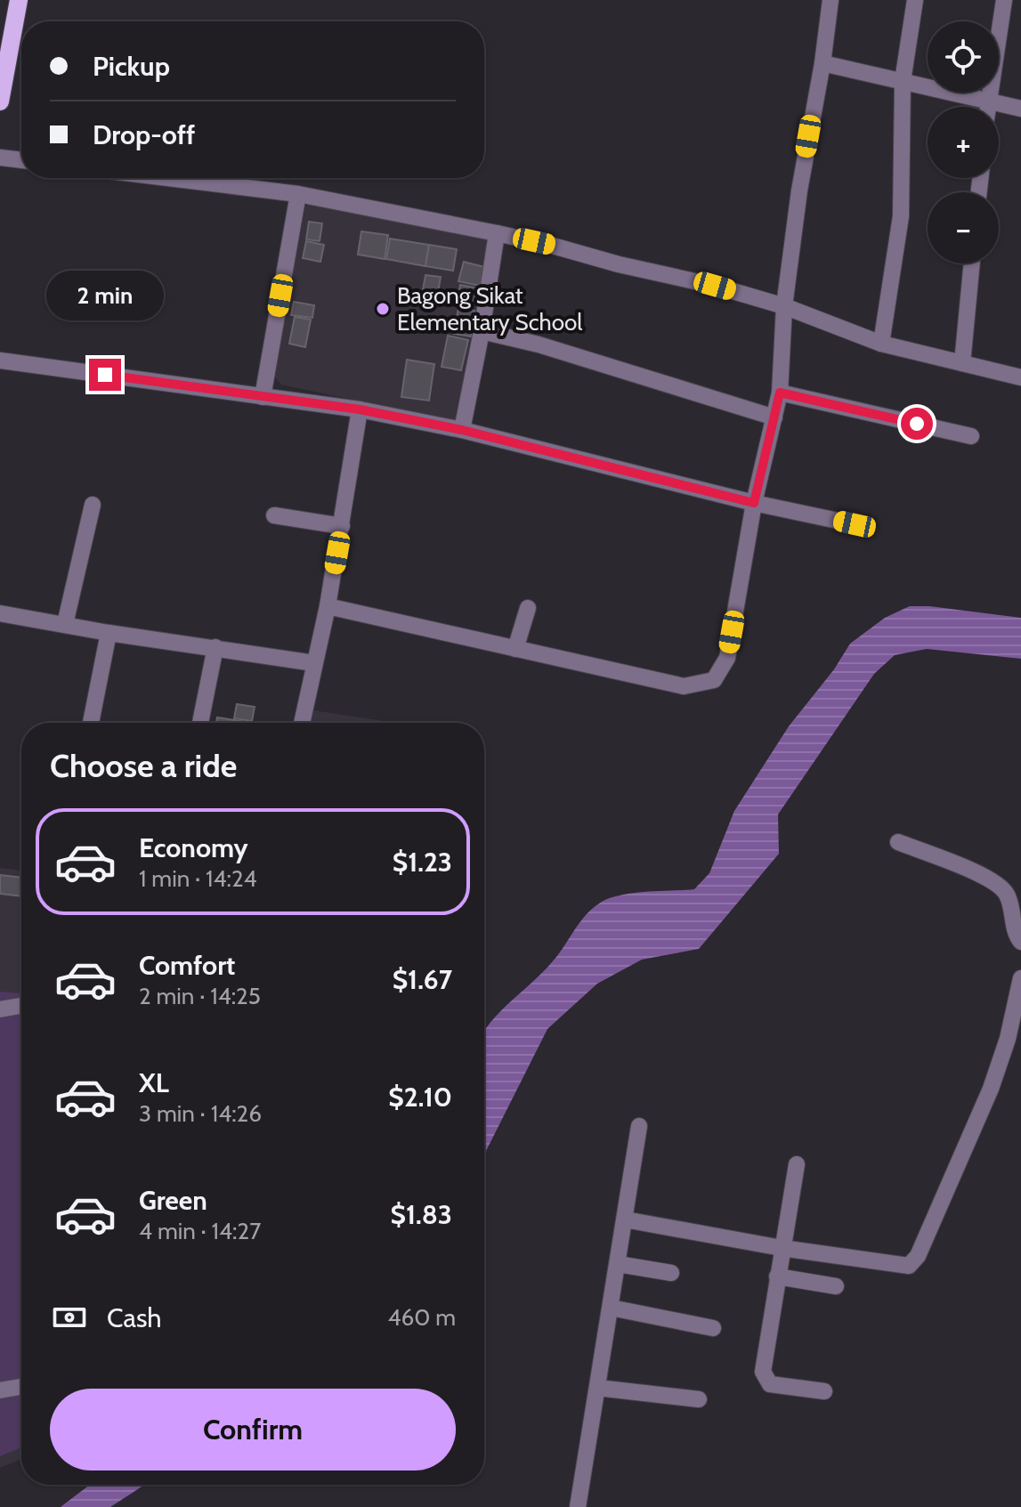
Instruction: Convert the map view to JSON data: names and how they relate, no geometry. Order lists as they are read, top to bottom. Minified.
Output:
{"places":["Bagong Sikat Elementary School"],"page":{"map_buttons":["+","−"],"banner":["Pickup","Drop-off"],"bubble":"2 min","heading":"Choose a ride","list":[{"name":"Economy","note":"1 min · 14:24","value":"$1.23"},{"name":"Comfort","note":"2 min · 14:25","value":"$1.67"},{"name":"XL","note":"3 min · 14:26","value":"$2.10"},{"name":"Green","note":"4 min · 14:27","value":"$1.83"}],"pay":["Cash","460 m"],"buttons":"Confirm"}}
